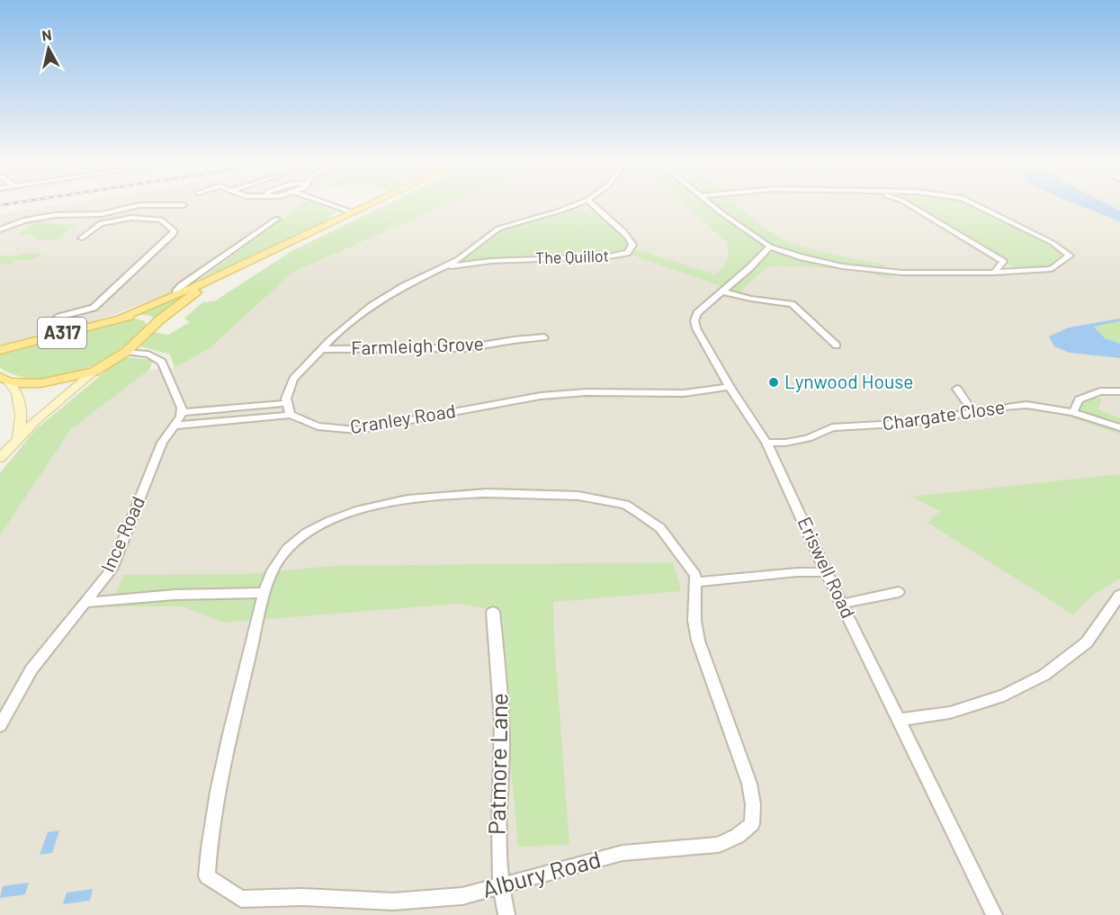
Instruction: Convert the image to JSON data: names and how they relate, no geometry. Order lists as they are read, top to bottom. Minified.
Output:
{"streets":{"main road":["A317"],"street":["The Quillot","Farmleigh Grove","Chargate Close","Cranley Road","Ince Road","Eriswell Road","Patmore Lane","Albury Road"]},"crossings":[["Chargate Close","Eriswell Road"],["Cranley Road","Eriswell Road"],["Patmore Lane","Albury Road"]],"places":["Lynwood House"],"north":"top"}
